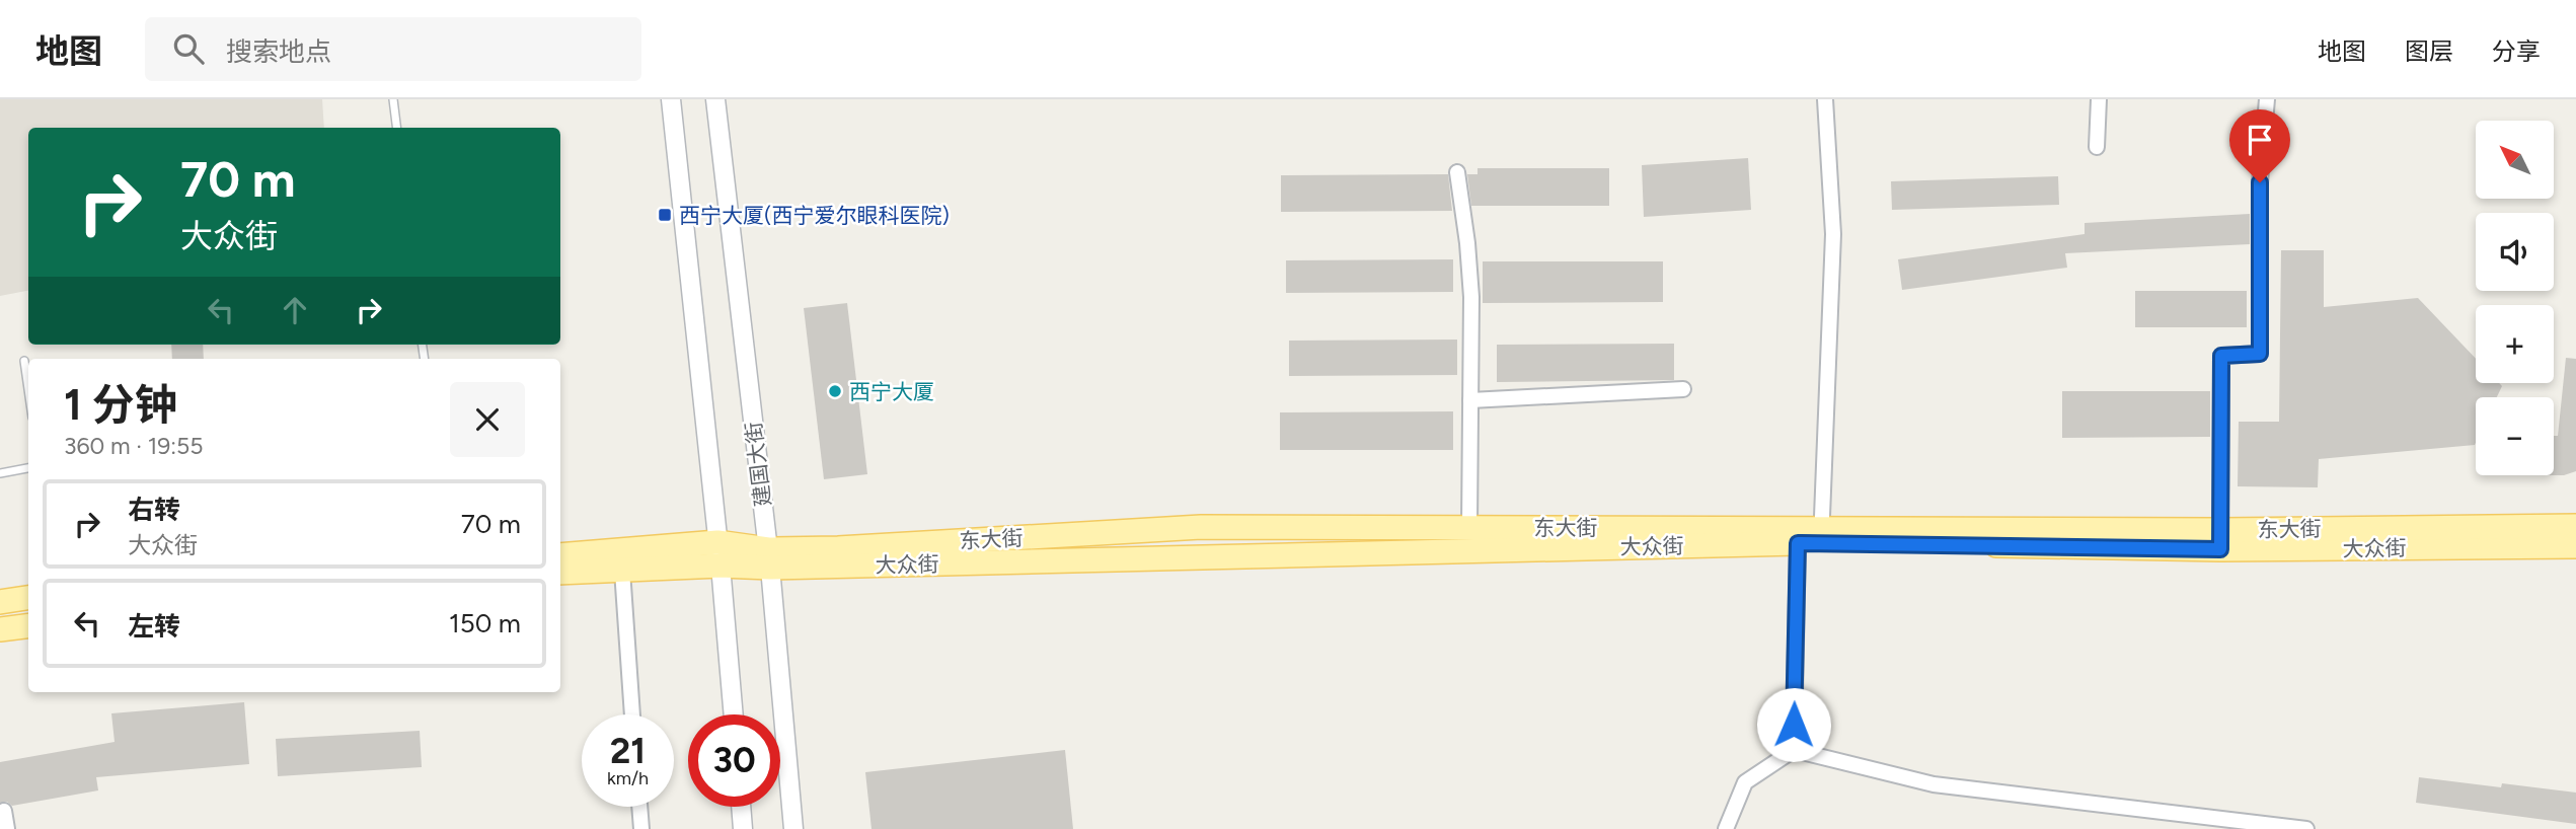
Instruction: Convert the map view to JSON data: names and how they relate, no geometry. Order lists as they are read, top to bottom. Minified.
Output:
{"streets":{"main road":["东大街","大众街"],"street":["建国大街"]},"crossings":[["建国大街","东大街"],["建国大街","大众街"],["东大街","大众街"]],"places":{"transit":["西宁大厦(西宁爱尔眼科医院)"],"other":["西宁大厦"]},"north":"top left","page":{"header":"地图","search":"搜索地点","nav":["地图","图层","分享"],"map_buttons":["+","−"],"turn":["70 m","大众街"],"heading":["1 分钟","360 m · 19:55"],"list":[{"name":"右转","note":"大众街","value":"70 m"},{"name":"左转","value":"150 m"}],"speed":"21 km/h","limit":"30"}}
